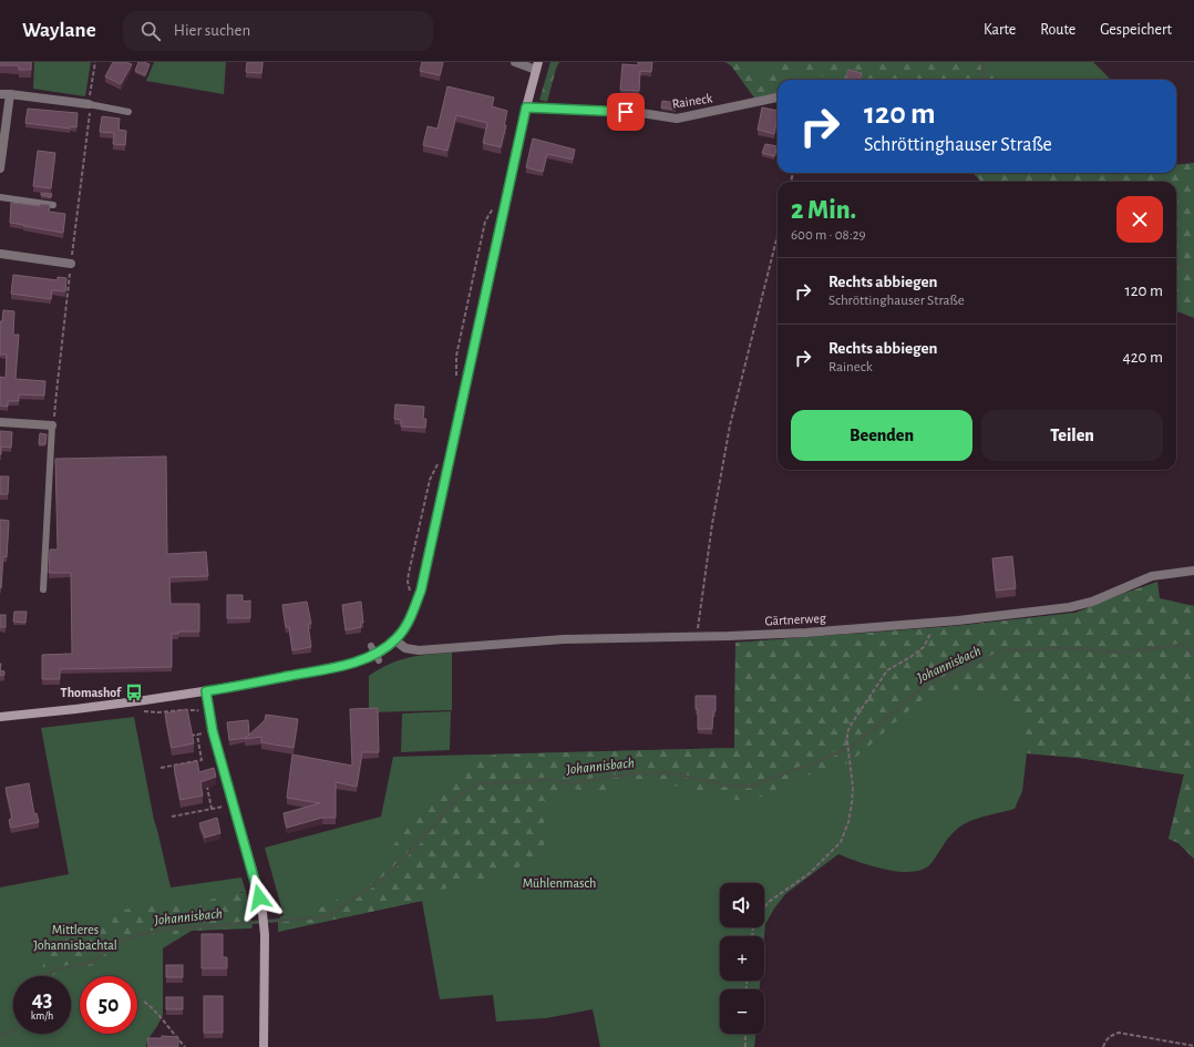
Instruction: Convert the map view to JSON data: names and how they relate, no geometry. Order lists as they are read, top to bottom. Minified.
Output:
{"streets":{"street":["Raineck","Gärtnerweg"]},"water":["Johannisbach"],"parks":["Mühlenmasch","Mittleres Johannisbachtal"],"places":{"bus stop":["Thomashof"]},"page":{"header":"Waylane","search":"Hier suchen","nav":["Karte","Route","Gespeichert"],"turn":["120 m","Schröttinghauser Straße"],"heading":["2 Min.","600 m · 08:29"],"list":[{"name":"Rechts abbiegen","note":"Schröttinghauser Straße","value":"120 m"},{"name":"Rechts abbiegen","note":"Raineck","value":"420 m"}],"buttons":["Beenden","Teilen"],"map_buttons":["+","−"],"speed":"43 km/h","limit":"50"}}
